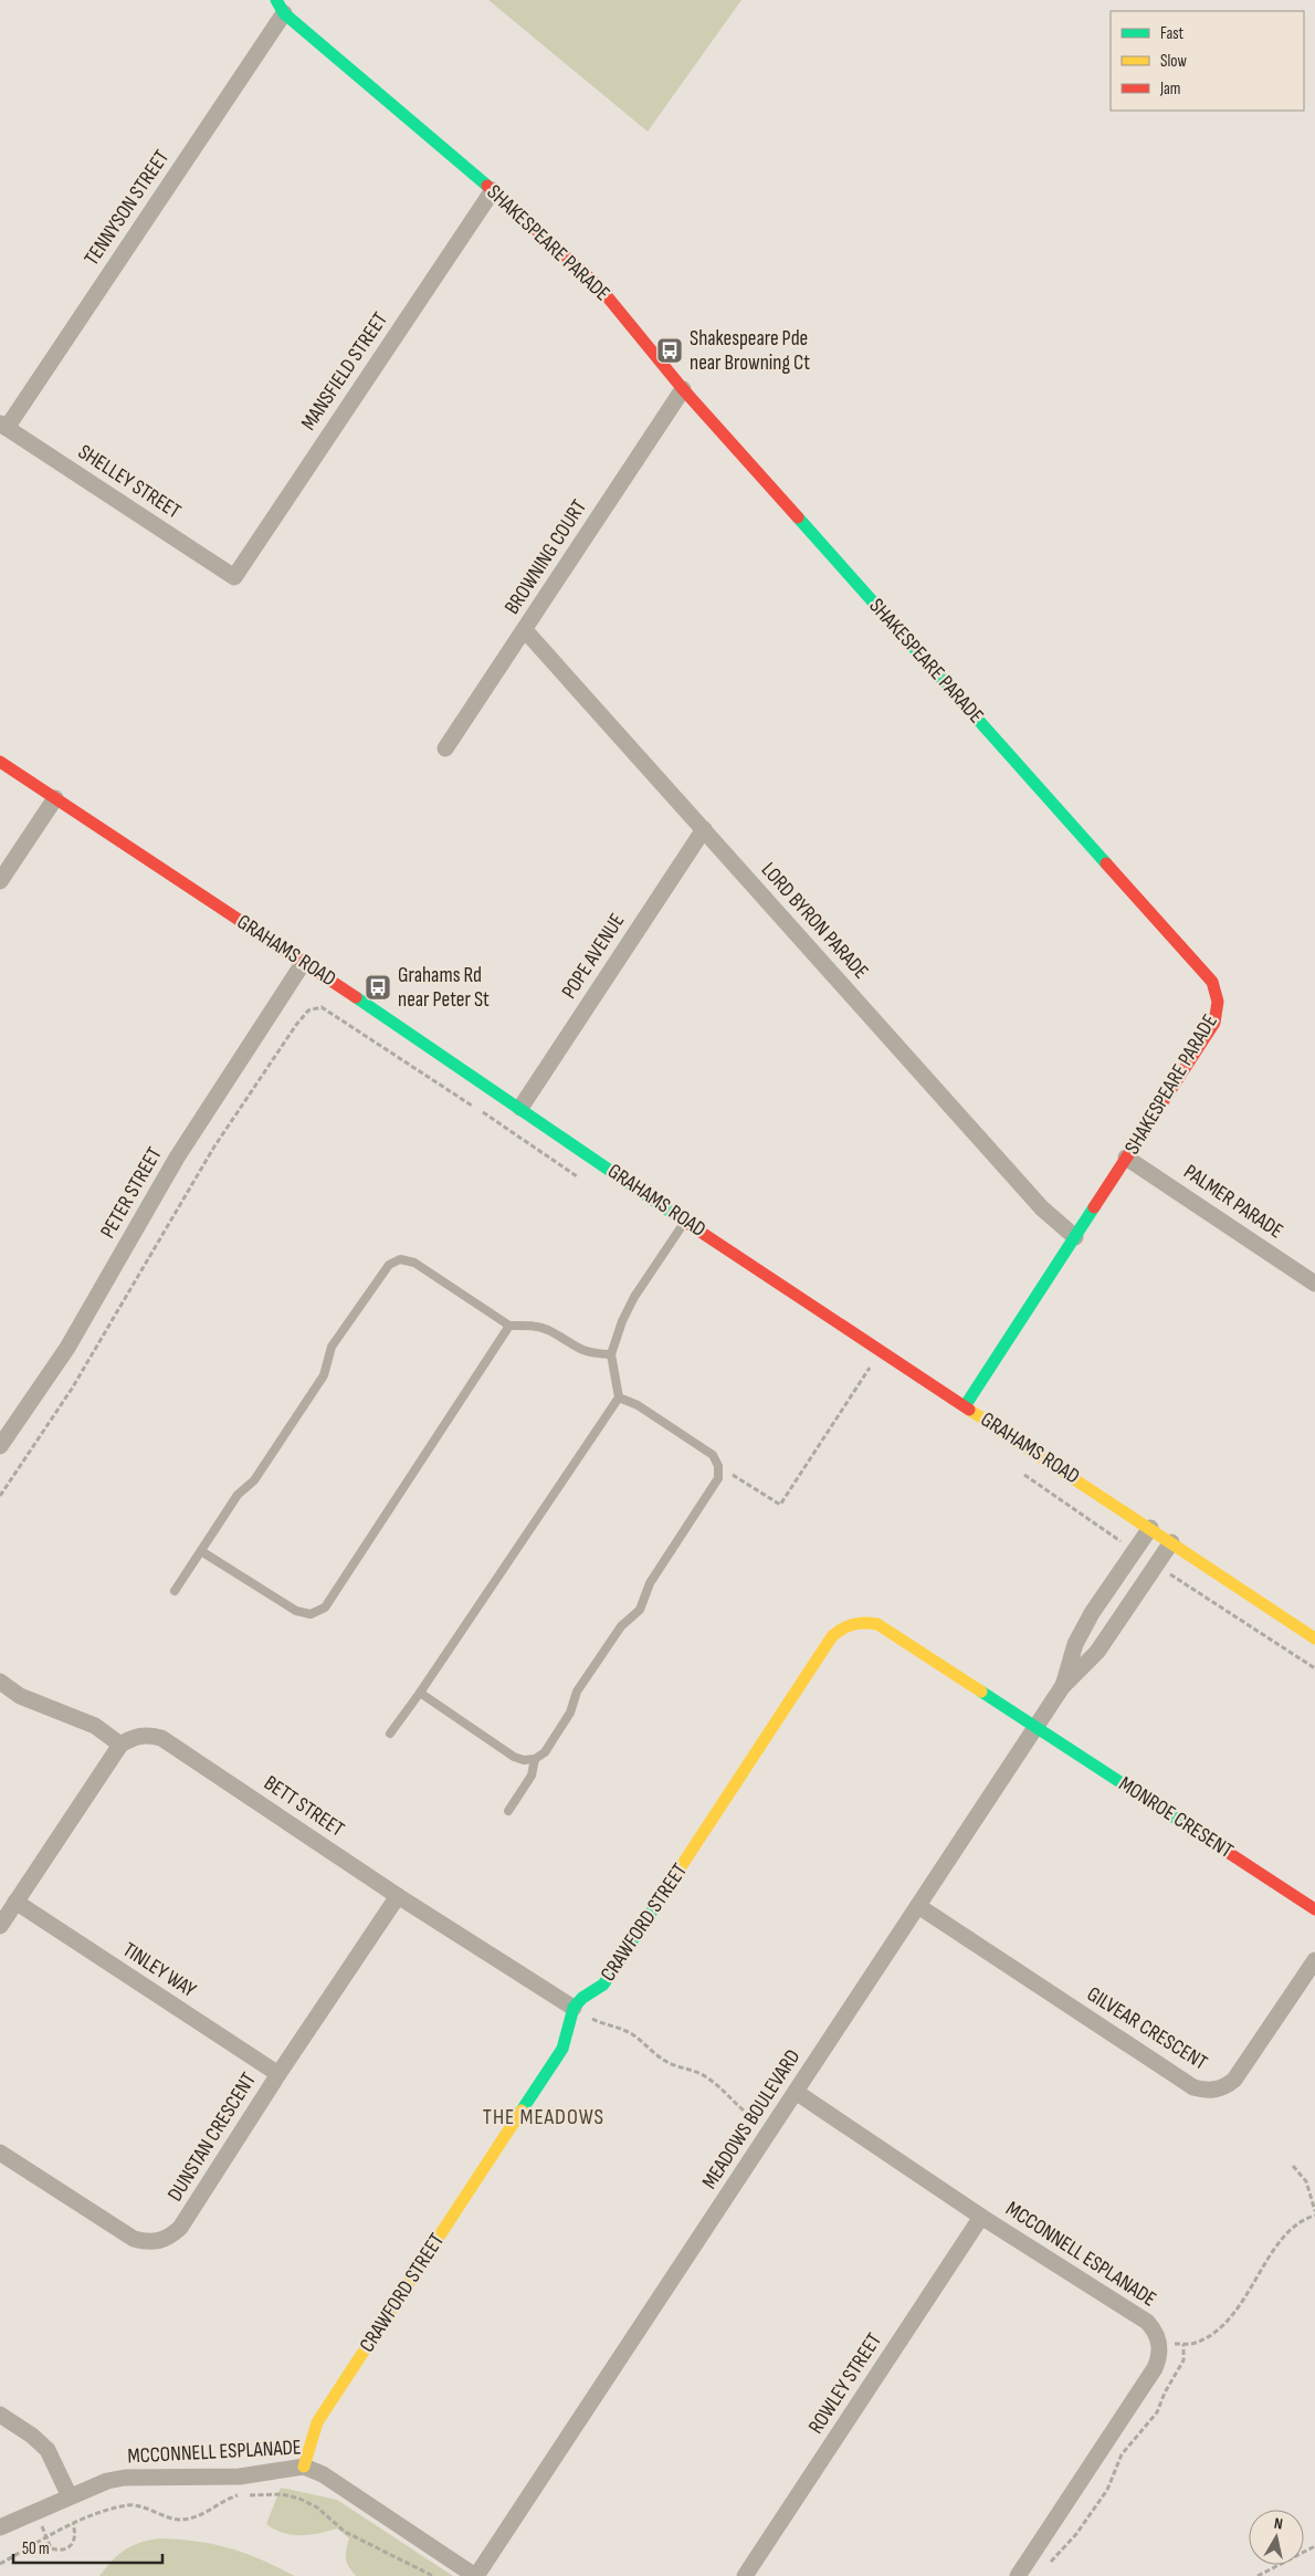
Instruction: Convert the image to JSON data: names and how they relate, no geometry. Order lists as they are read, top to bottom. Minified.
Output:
{"streets":{"street":["TENNYSON STREET","SHAKESPEARE PARADE","MANSFIELD STREET","SHELLEY STREET","BROWNING COURT","LORD BYRON PARADE","GRAHAMS ROAD","POPE AVENUE","PETER STREET","PALMER PARADE","BETT STREET","MONROE CRESENT","CRAWFORD STREET","TINLEY WAY","GILVEAR CRESCENT","MEADOWS BOULEVARD","DUNSTAN CRESCENT","MCCONNELL ESPLANADE","ROWLEY STREET"]},"crossings":[["TENNYSON STREET","SHAKESPEARE PARADE"],["TENNYSON STREET","SHELLEY STREET"],["SHAKESPEARE PARADE","MANSFIELD STREET"],["SHAKESPEARE PARADE","BROWNING COURT"],["SHAKESPEARE PARADE","LORD BYRON PARADE"],["SHAKESPEARE PARADE","GRAHAMS ROAD"],["SHAKESPEARE PARADE","PALMER PARADE"],["MANSFIELD STREET","SHELLEY STREET"],["BROWNING COURT","LORD BYRON PARADE"],["LORD BYRON PARADE","POPE AVENUE"],["GRAHAMS ROAD","POPE AVENUE"],["GRAHAMS ROAD","PETER STREET"],["GRAHAMS ROAD","MEADOWS BOULEVARD"],["BETT STREET","CRAWFORD STREET"],["BETT STREET","DUNSTAN CRESCENT"],["MONROE CRESENT","CRAWFORD STREET"],["MONROE CRESENT","MEADOWS BOULEVARD"],["CRAWFORD STREET","MEADOWS BOULEVARD"],["CRAWFORD STREET","MCCONNELL ESPLANADE"],["TINLEY WAY","DUNSTAN CRESCENT"],["GILVEAR CRESCENT","MEADOWS BOULEVARD"],["MEADOWS BOULEVARD","MCCONNELL ESPLANADE"],["MCCONNELL ESPLANADE","ROWLEY STREET"]],"districts":["THE MEADOWS"],"places":{"bus stop":["Shakespeare Pde near Browning Ct","Grahams Rd near Peter St"]},"legend":["Fast","Slow","Jam"],"scale_bar":"50 m","north":"top"}
